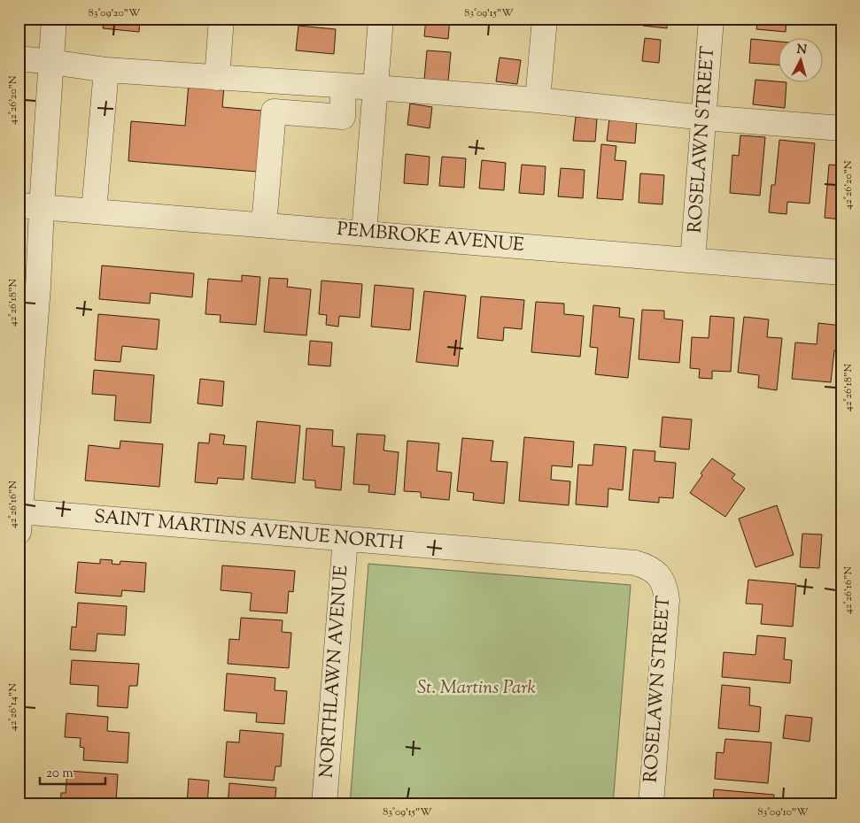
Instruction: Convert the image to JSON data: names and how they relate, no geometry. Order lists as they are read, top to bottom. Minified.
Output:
{"streets":{"street":["ROSELAWN STREET","PEMBROKE AVENUE","SAINT MARTINS AVENUE NORTH","NORTHLAWN AVENUE"]},"crossings":[["ROSELAWN STREET","PEMBROKE AVENUE"],["ROSELAWN STREET","SAINT MARTINS AVENUE NORTH"],["SAINT MARTINS AVENUE NORTH","NORTHLAWN AVENUE"]],"parks":["St. Martins Park"],"scale_bar":"20 m","north":"top","coordinates":["83°09'20\"W","83°09'15\"W","42°26'20\"N","42°26'18\"N","42°26'16\"N","42°26'14\"N","83°09'10\"W"]}
